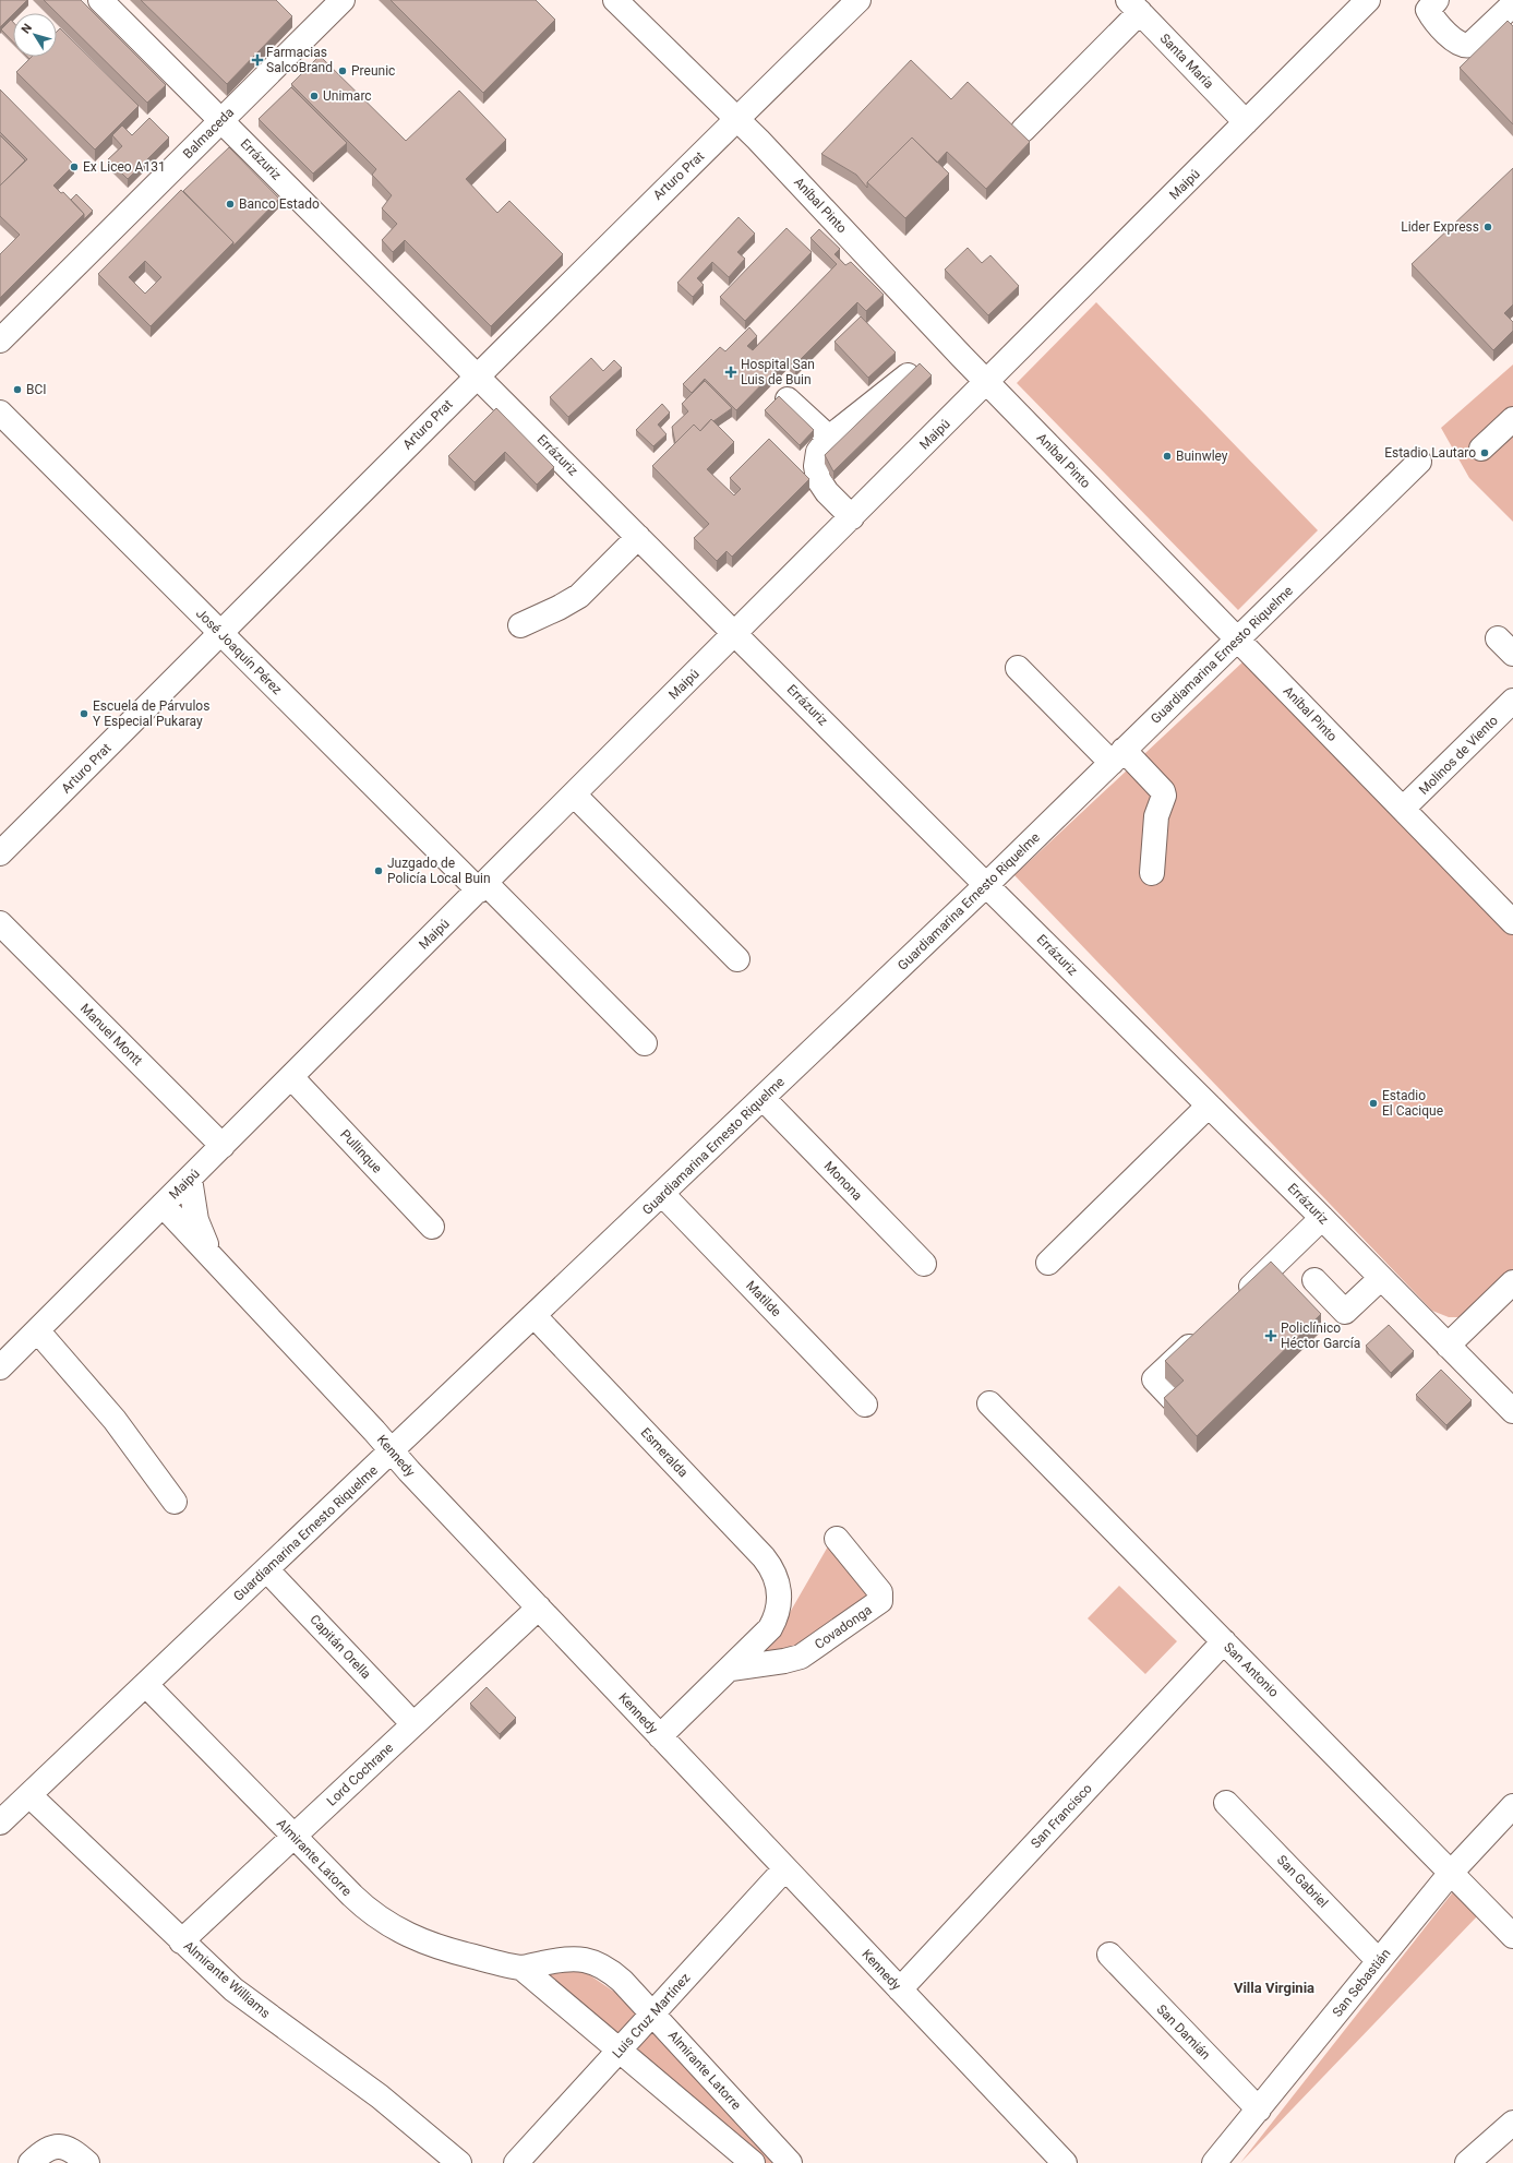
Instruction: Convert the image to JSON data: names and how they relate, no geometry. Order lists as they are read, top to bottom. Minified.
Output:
{"streets":{"street":["Santa María","Balmaceda","Errázuriz","Arturo Prat","Maipú","Aníbal Pinto","José Joaquín Pérez","Guardiamarina Ernesto Riquelme","Molinos de Viento","Manuel Montt","Pullinque","Monona","Matilde","Esmeralda","Kennedy","Covadonga","Capitán Orella","San Antonio","Lord Cochrane","San Francisco","Almirante Latorre","San Gabriel","Almirante Williams","San Sebastián","Luis Cruz Martínez","San Damián"]},"crossings":[["Santa María","Maipú"],["Balmaceda","Errázuriz"],["Errázuriz","Arturo Prat"],["Errázuriz","Maipú"],["Errázuriz","Guardiamarina Ernesto Riquelme"],["Arturo Prat","Aníbal Pinto"],["Arturo Prat","José Joaquín Pérez"],["Maipú","Aníbal Pinto"],["Maipú","José Joaquín Pérez"],["Maipú","Manuel Montt"],["Maipú","Pullinque"],["Maipú","Kennedy"],["Aníbal Pinto","Guardiamarina Ernesto Riquelme"],["Aníbal Pinto","Molinos de Viento"],["Guardiamarina Ernesto Riquelme","Monona"],["Guardiamarina Ernesto Riquelme","Matilde"],["Guardiamarina Ernesto Riquelme","Esmeralda"],["Guardiamarina Ernesto Riquelme","Kennedy"],["Guardiamarina Ernesto Riquelme","Capitán Orella"],["Guardiamarina Ernesto Riquelme","Almirante Latorre"],["Guardiamarina Ernesto Riquelme","Almirante Williams"],["Esmeralda","Covadonga"],["Kennedy","Lord Cochrane"],["Kennedy","San Francisco"],["Kennedy","Luis Cruz Martínez"],["Capitán Orella","Lord Cochrane"],["San Antonio","San Francisco"],["San Antonio","San Sebastián"],["Lord Cochrane","Almirante Latorre"],["Lord Cochrane","Almirante Williams"],["Almirante Latorre","Luis Cruz Martínez"],["San Gabriel","San Sebastián"],["San Sebastián","San Damián"]],"districts":["Villa Virginia"],"places":{"health":["Farmacias SalcoBrand","Hospital San Luis de Buin","Policlínico Héctor García"],"other":["Preunic","Unimarc","Ex Liceo A131","Banco Estado","Lider Express","BCI","Estadio Lautaro","Buinwley","Escuela de Párvulos Y Especial Pukaray","Juzgado de Policía Local Buin","Estadio El Cacique"]},"north":"top left"}
